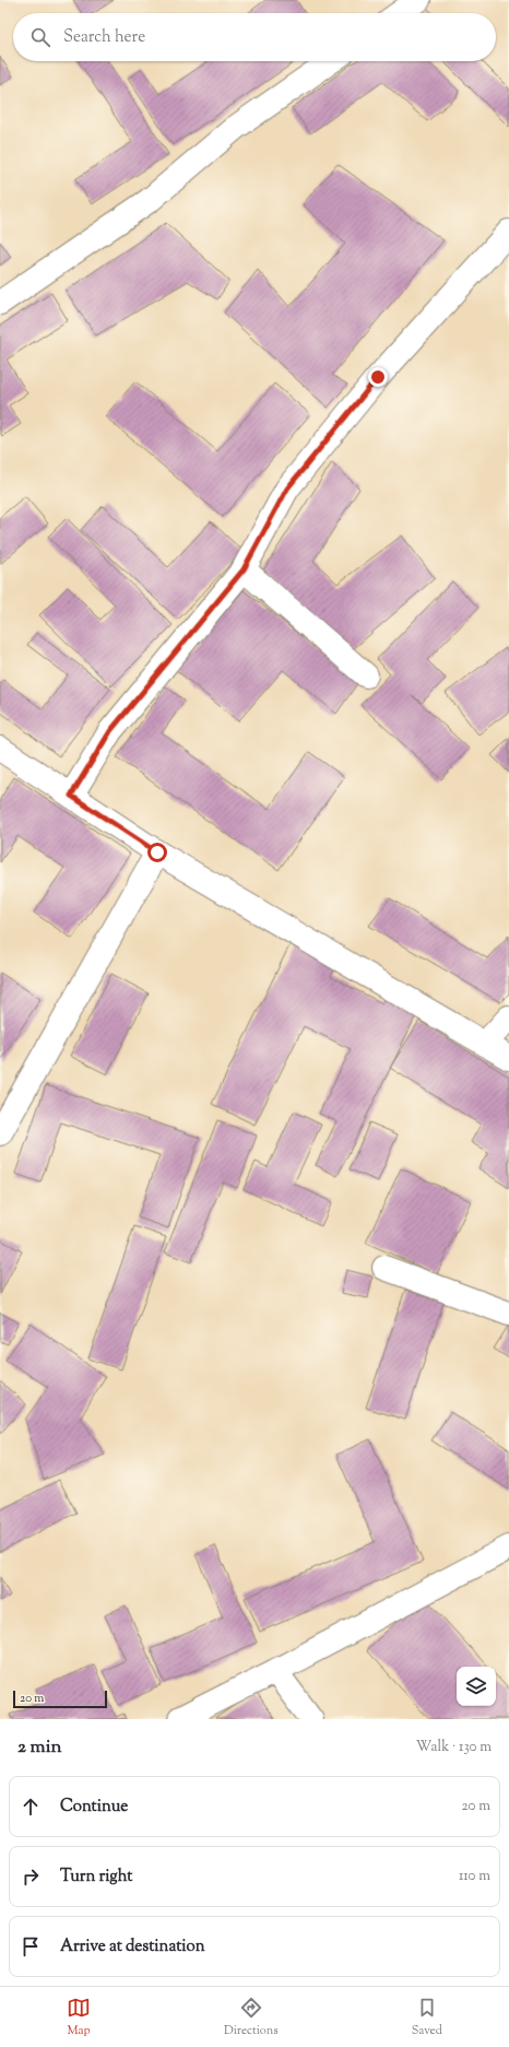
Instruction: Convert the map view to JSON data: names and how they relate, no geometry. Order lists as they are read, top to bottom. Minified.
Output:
{"scale_bar":"20 m","page":{"search":"Search here","scale":"20 m","heading":["2 min","Walk · 130 m"],"list":[["Continue","20 m"],["Turn right","110 m"],"Arrive at destination"],"nav":["Map","Directions","Saved"]}}
